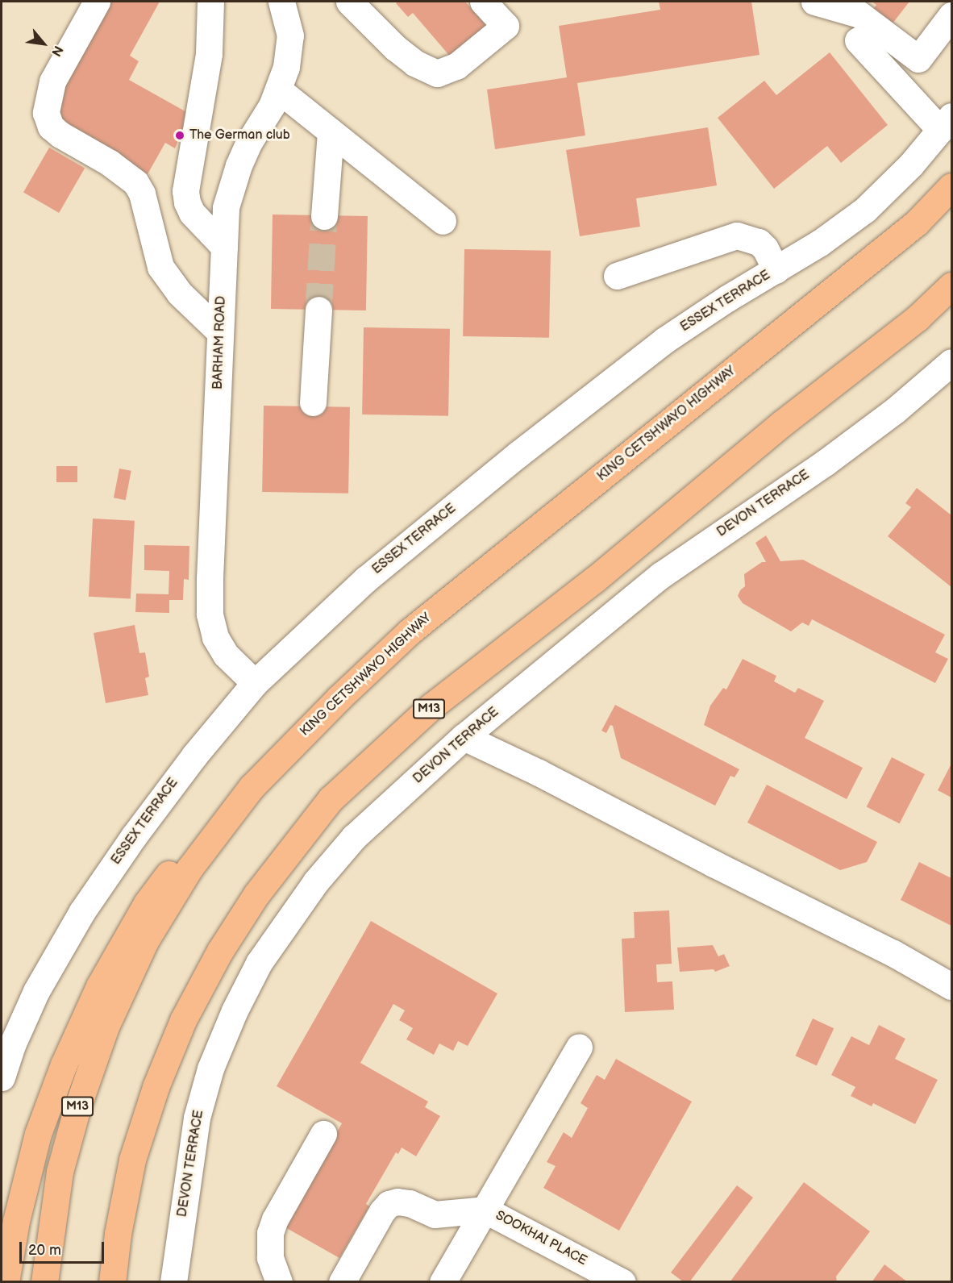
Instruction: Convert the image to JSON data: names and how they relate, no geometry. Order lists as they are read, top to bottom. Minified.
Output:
{"streets":{"highway":["KING CETSHWAYO HIGHWAY","M13"],"street":["ESSEX TERRACE","BARHAM ROAD","DEVON TERRACE","SOOKHAI PLACE"]},"crossings":[["ESSEX TERRACE","BARHAM ROAD"]],"places":["The German club"],"scale_bar":"20 m","north":"bottom right"}
